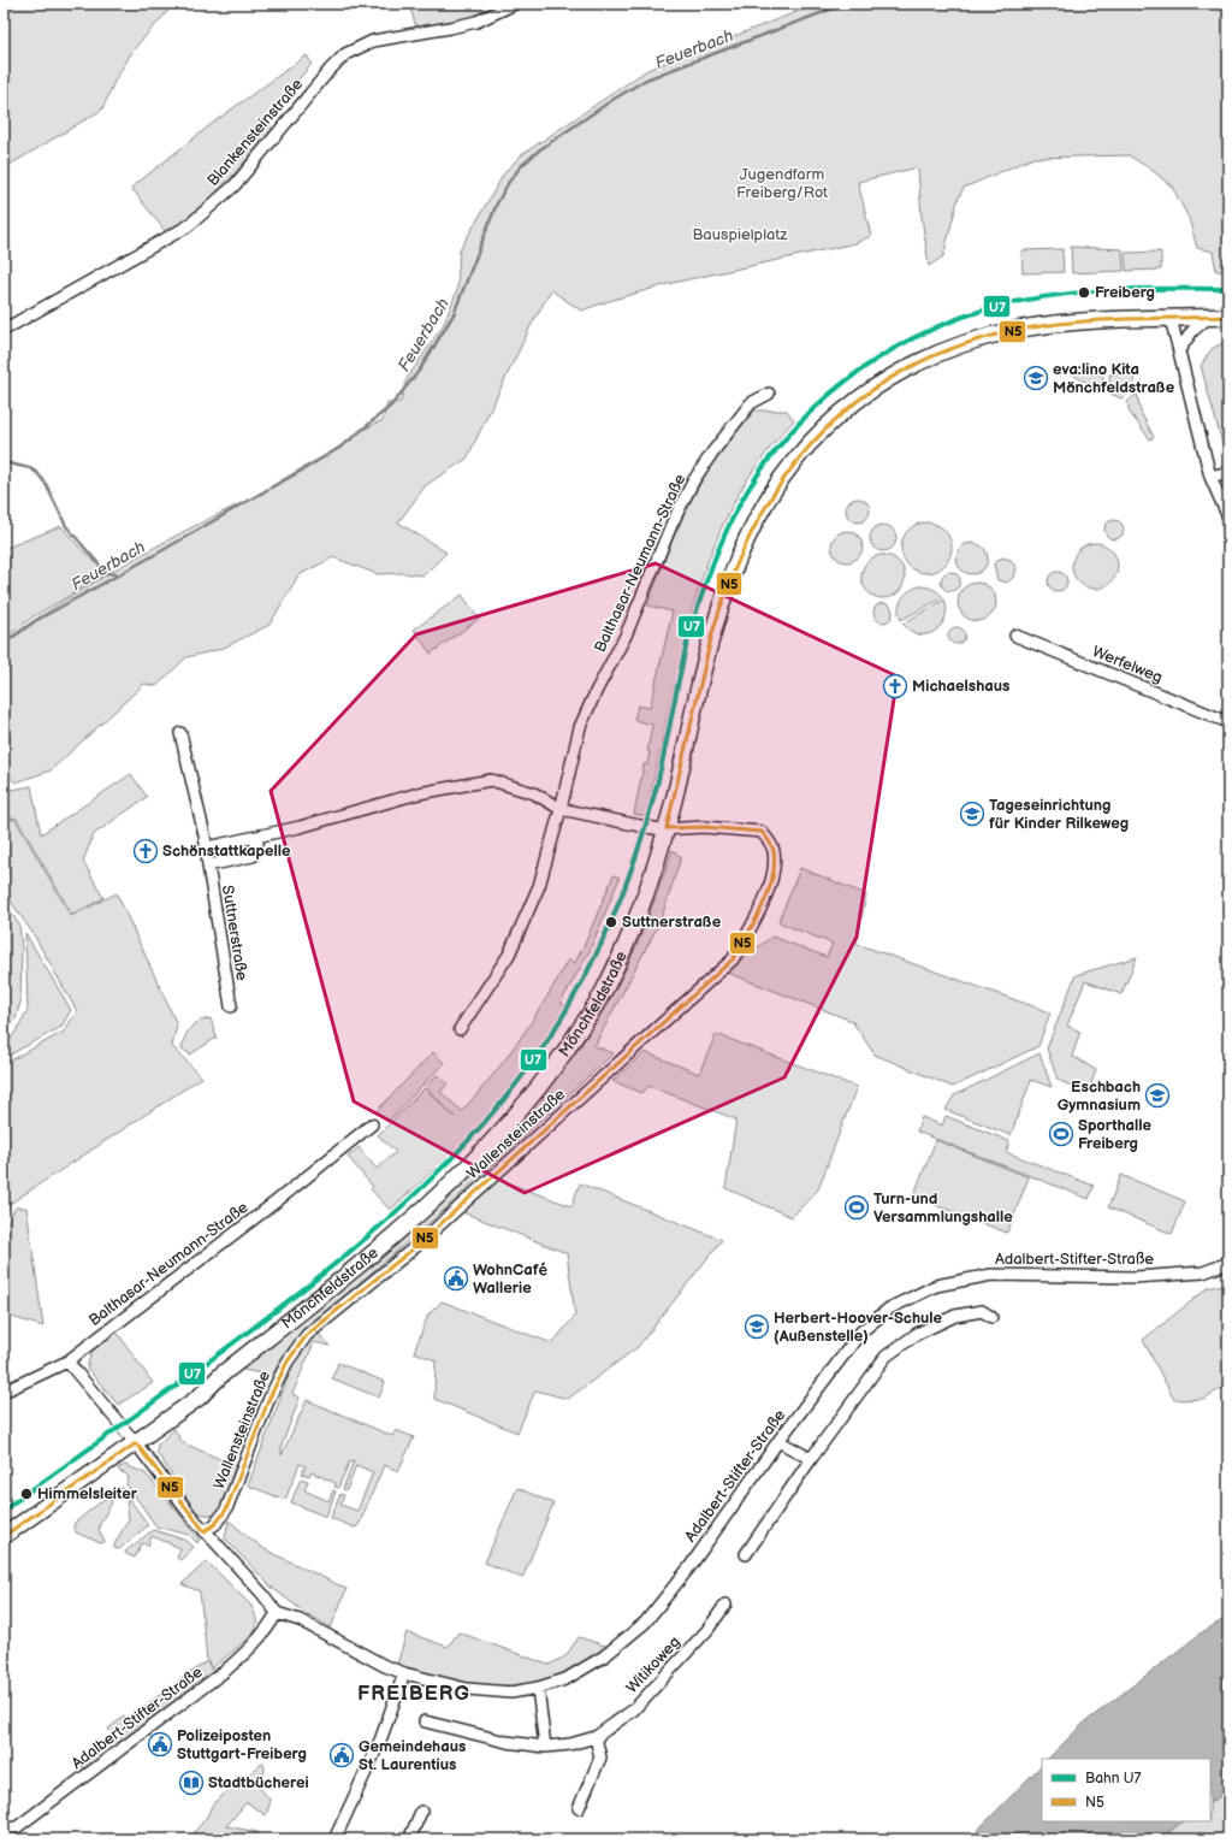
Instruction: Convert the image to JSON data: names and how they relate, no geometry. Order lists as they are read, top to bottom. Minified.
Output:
{"streets":{"main road":["Mönchfeldstraße"],"street":["Blankensteinstraße","Balthasar-Neumann-Straße","Werfelweg","Suttnerstraße","Wallensteinstraße","Adalbert-Stifter-Straße","Witikoweg"]},"crossings":[["Mönchfeldstraße","Wallensteinstraße"]],"districts":["FREIBERG"],"water":["Feuerbach"],"parks":["Jugendfarm Freiberg/Rot","Bauspielplatz"],"places":{"other":["Freiberg","Suttnerstraße","Himmelsleiter"],"school or university":["eva:lino Kita Mönchfeldstraße","Tageseinrichtung für Kinder Rilkeweg","Eschbach Gymnasium","Herbert-Hoover-Schule (Außenstelle)"],"church":["Michaelshaus","Schönstattkapelle"],"sports":["Sporthalle Freiberg","Turn-und Versammlungshalle"],"public building":["WohnCafé Wallerie","Polizeiposten Stuttgart-Freiberg","Gemeindehaus St. Laurentius"],"library":["Stadtbücherei"]},"lines":["rail line U7","transit line N5"],"legend":["Bahn U7","N5"]}
